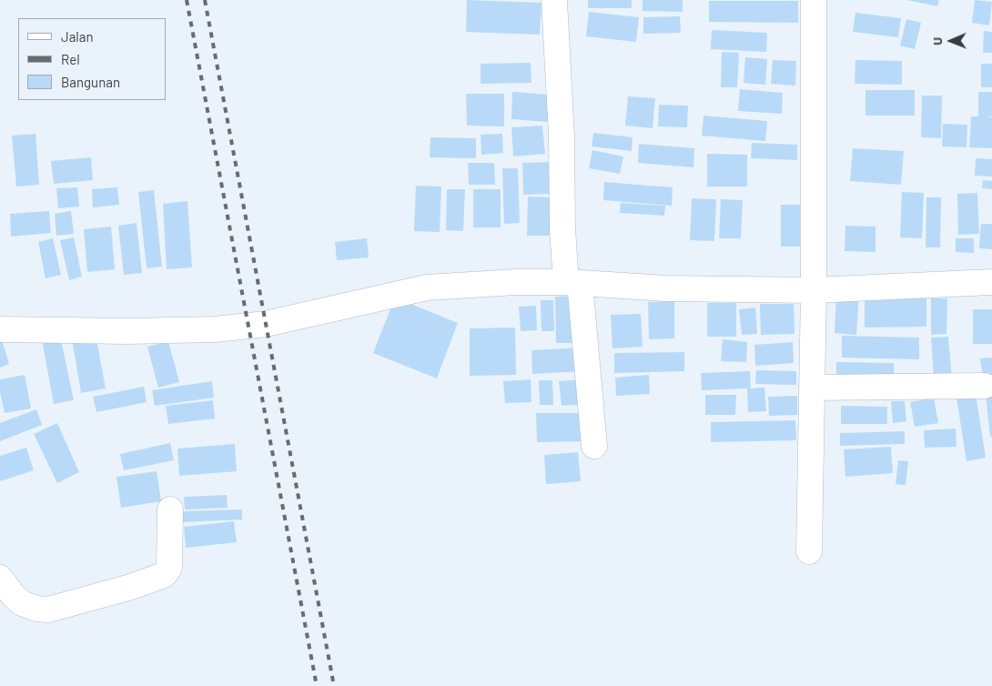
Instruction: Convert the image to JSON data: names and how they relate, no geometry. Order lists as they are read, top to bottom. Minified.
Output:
{"legend":["Jalan","Rel","Bangunan"],"north":"left"}
